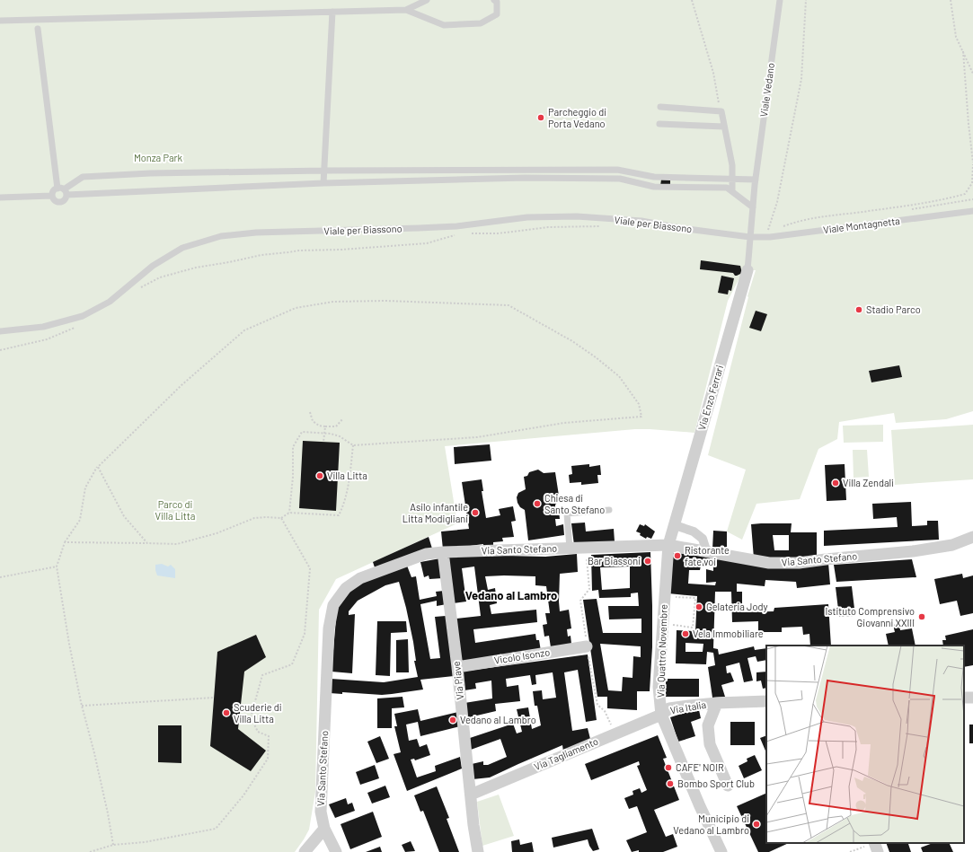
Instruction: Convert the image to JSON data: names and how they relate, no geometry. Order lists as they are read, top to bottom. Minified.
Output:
{"streets":{"street":["Via Enzo Ferrari","Via Santo Stefano","Via Quattro Novembre","Vicolo Isonzo","Via Piave","Via Italia","Via Tagliamento"],"lane":["Viale Vedano","Viale per Biassono","Viale Montagnetta"]},"crossings":[["Viale Vedano","Viale per Biassono"],["Viale Vedano","Viale Montagnetta"],["Viale Vedano","Via Enzo Ferrari"],["Viale per Biassono","Viale Montagnetta"],["Via Enzo Ferrari","Via Santo Stefano"],["Via Enzo Ferrari","Via Quattro Novembre"],["Via Santo Stefano","Via Quattro Novembre"],["Via Santo Stefano","Via Piave"],["Via Quattro Novembre","Via Italia"],["Via Quattro Novembre","Via Tagliamento"],["Vicolo Isonzo","Via Piave"],["Via Piave","Via Tagliamento"],["Via Italia","Via Tagliamento"]],"districts":["Vedano al Lambro"],"parks":["Monza Park","Parco di Villa Litta"],"places":["Parcheggio di Porta Vedano","Stadio Parco","Villa Litta","Villa Zendali","Chiesa di Santo Stefano","Asilo infantile Litta Modigliani","Ristorante fate voi","Bar Biassoni","Gelateria Jody","Istituto Comprensivo Giovanni XXIII","Vela Immobiliare","Scuderie di Villa Litta","Vedano al Lambro","CAFE' NOIR","Bombo Sport Club","Municipio di Vedano al Lambro"]}
